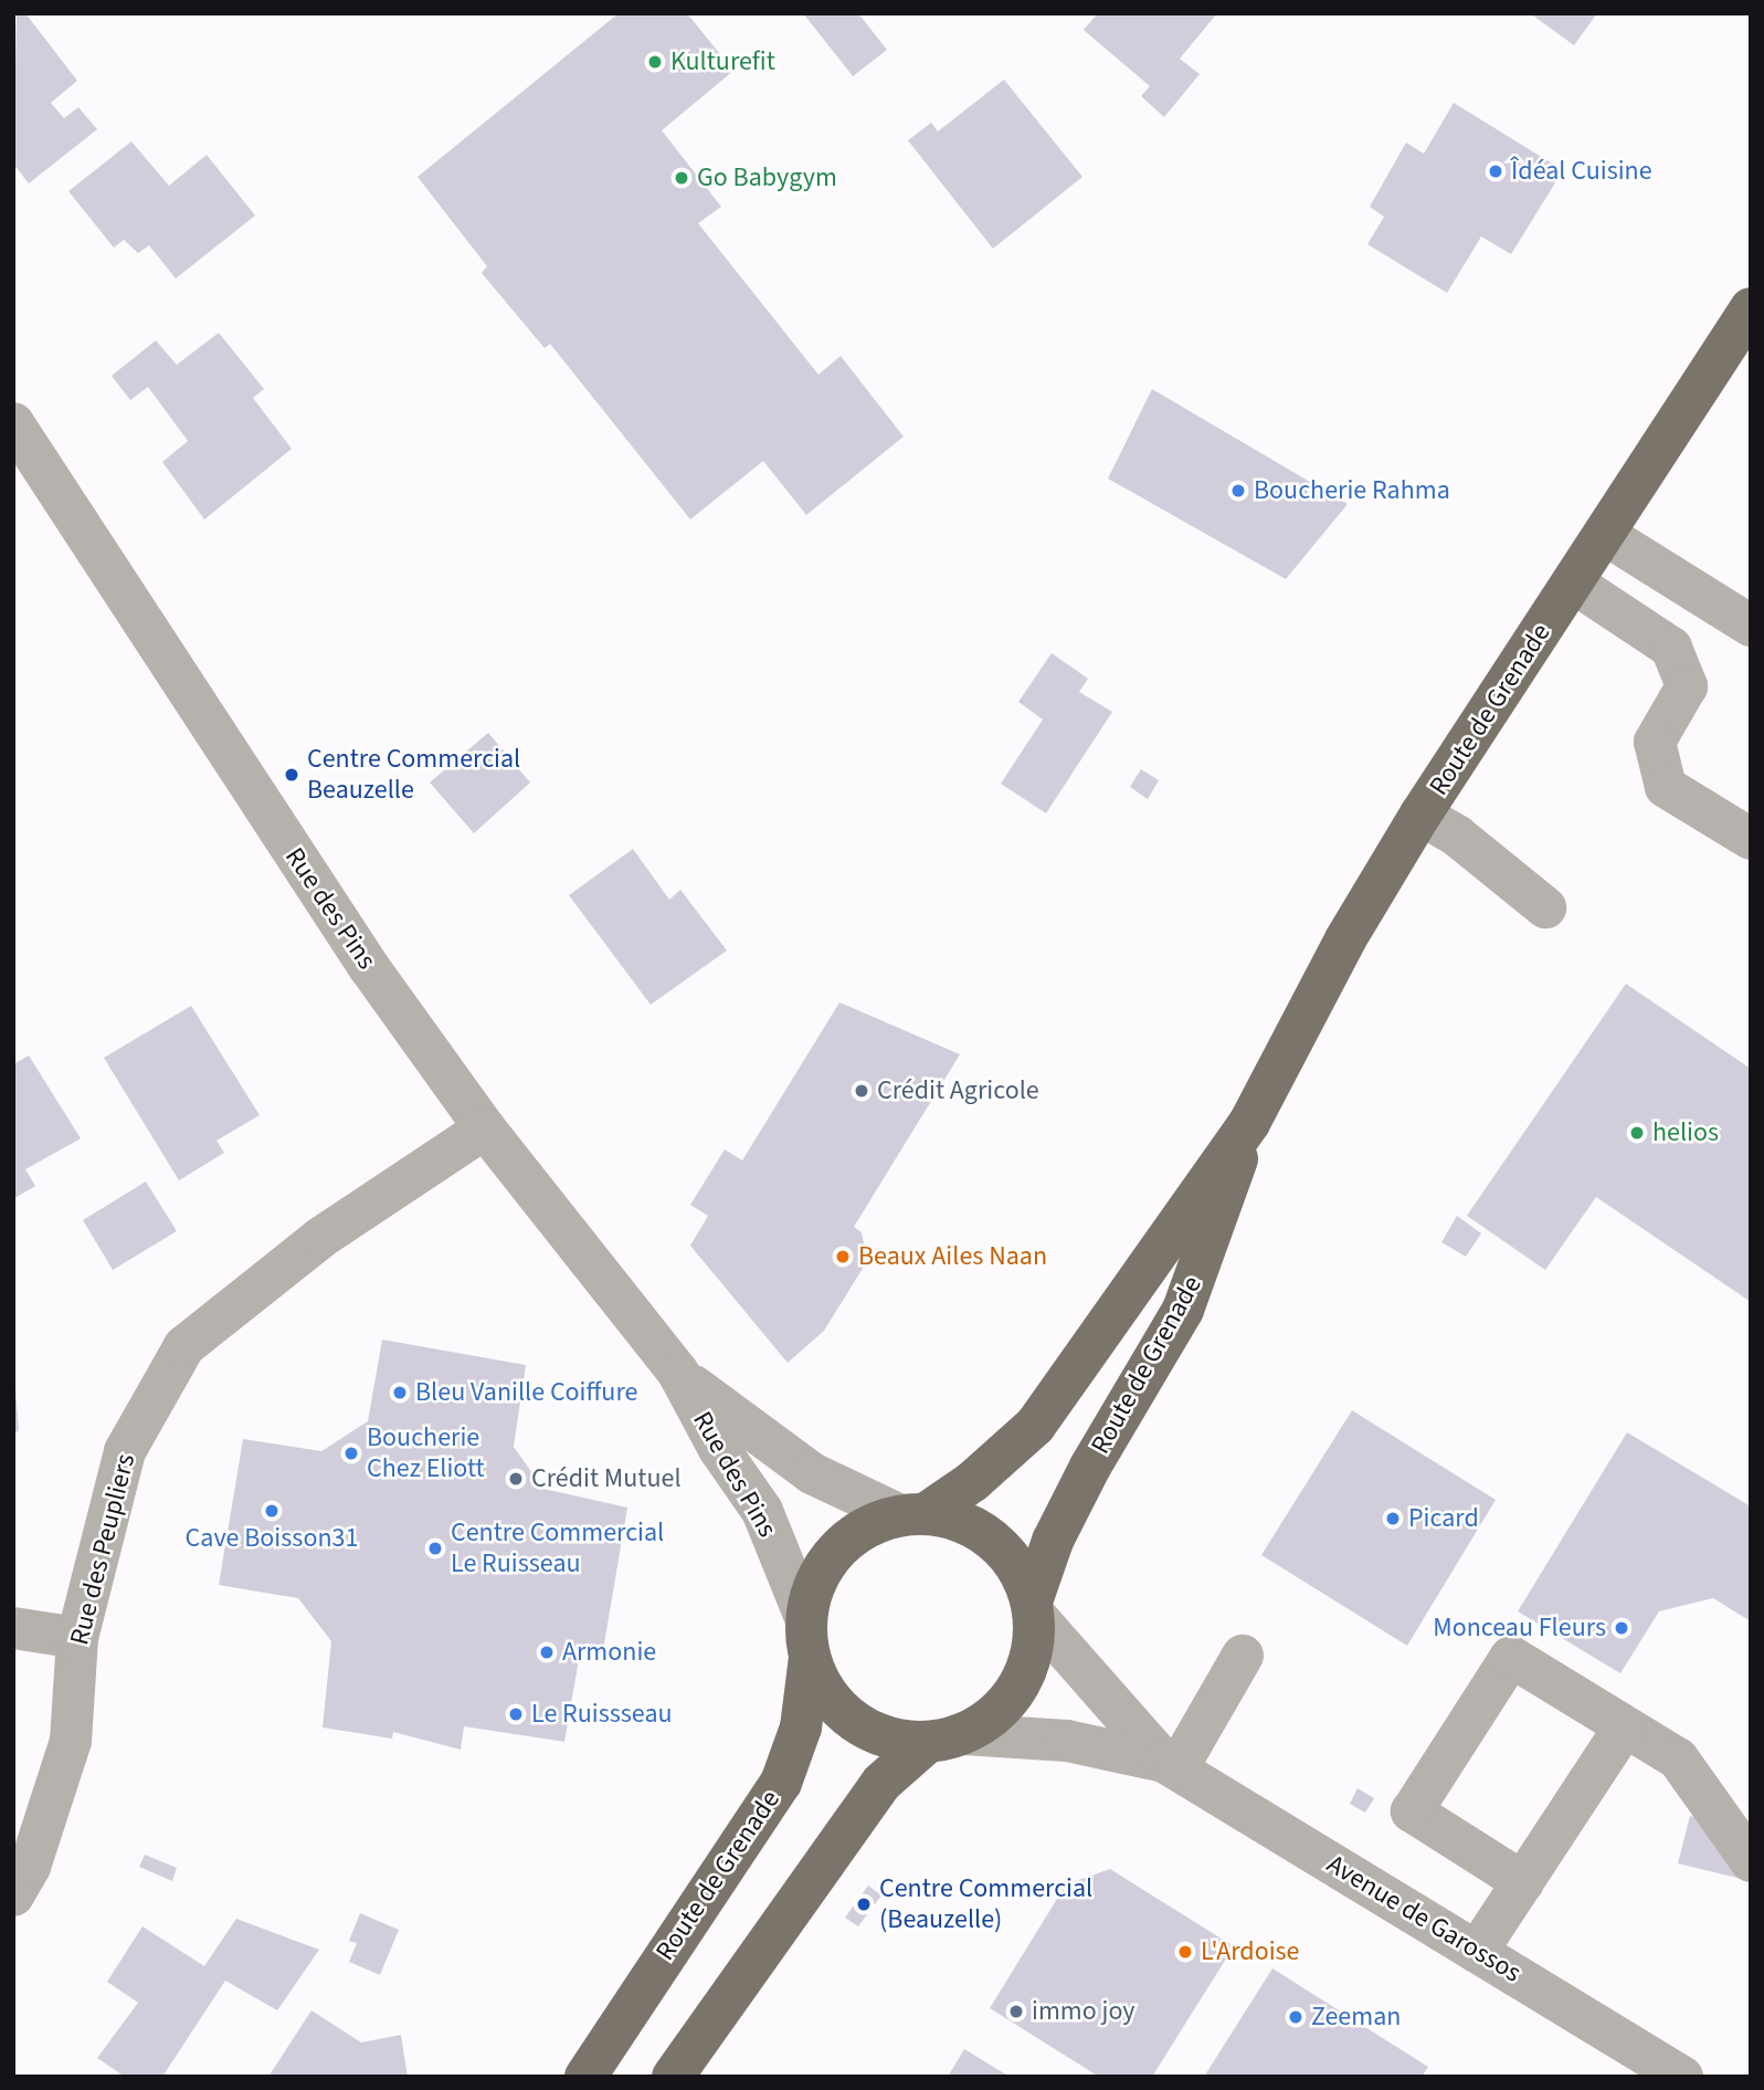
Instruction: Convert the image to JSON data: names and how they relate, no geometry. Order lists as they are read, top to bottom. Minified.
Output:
{"streets":{"main road":["Route de Grenade"],"street":["Rue des Pins","Rue des Peupliers","Avenue de Garossos"]},"crossings":[["Route de Grenade","Rue des Pins"],["Route de Grenade","Avenue de Garossos"],["Rue des Pins","Rue des Peupliers"],["Rue des Pins","Avenue de Garossos"]],"places":["Kulturefit","Îdéal Cuisine","Go Babygym","Boucherie Rahma","Centre Commercial Beauzelle","Crédit Agricole","helios","Beaux Ailes Naan","Bleu Vanille Coiffure","Boucherie Chez Eliott","Crédit Mutuel","Cave Boisson31","Picard","Centre Commercial Le Ruisseau","Monceau Fleurs","Armonie","Le Ruissseau","Centre Commercial (Beauzelle)","L'Ardoise","immo joy","Zeeman"]}
